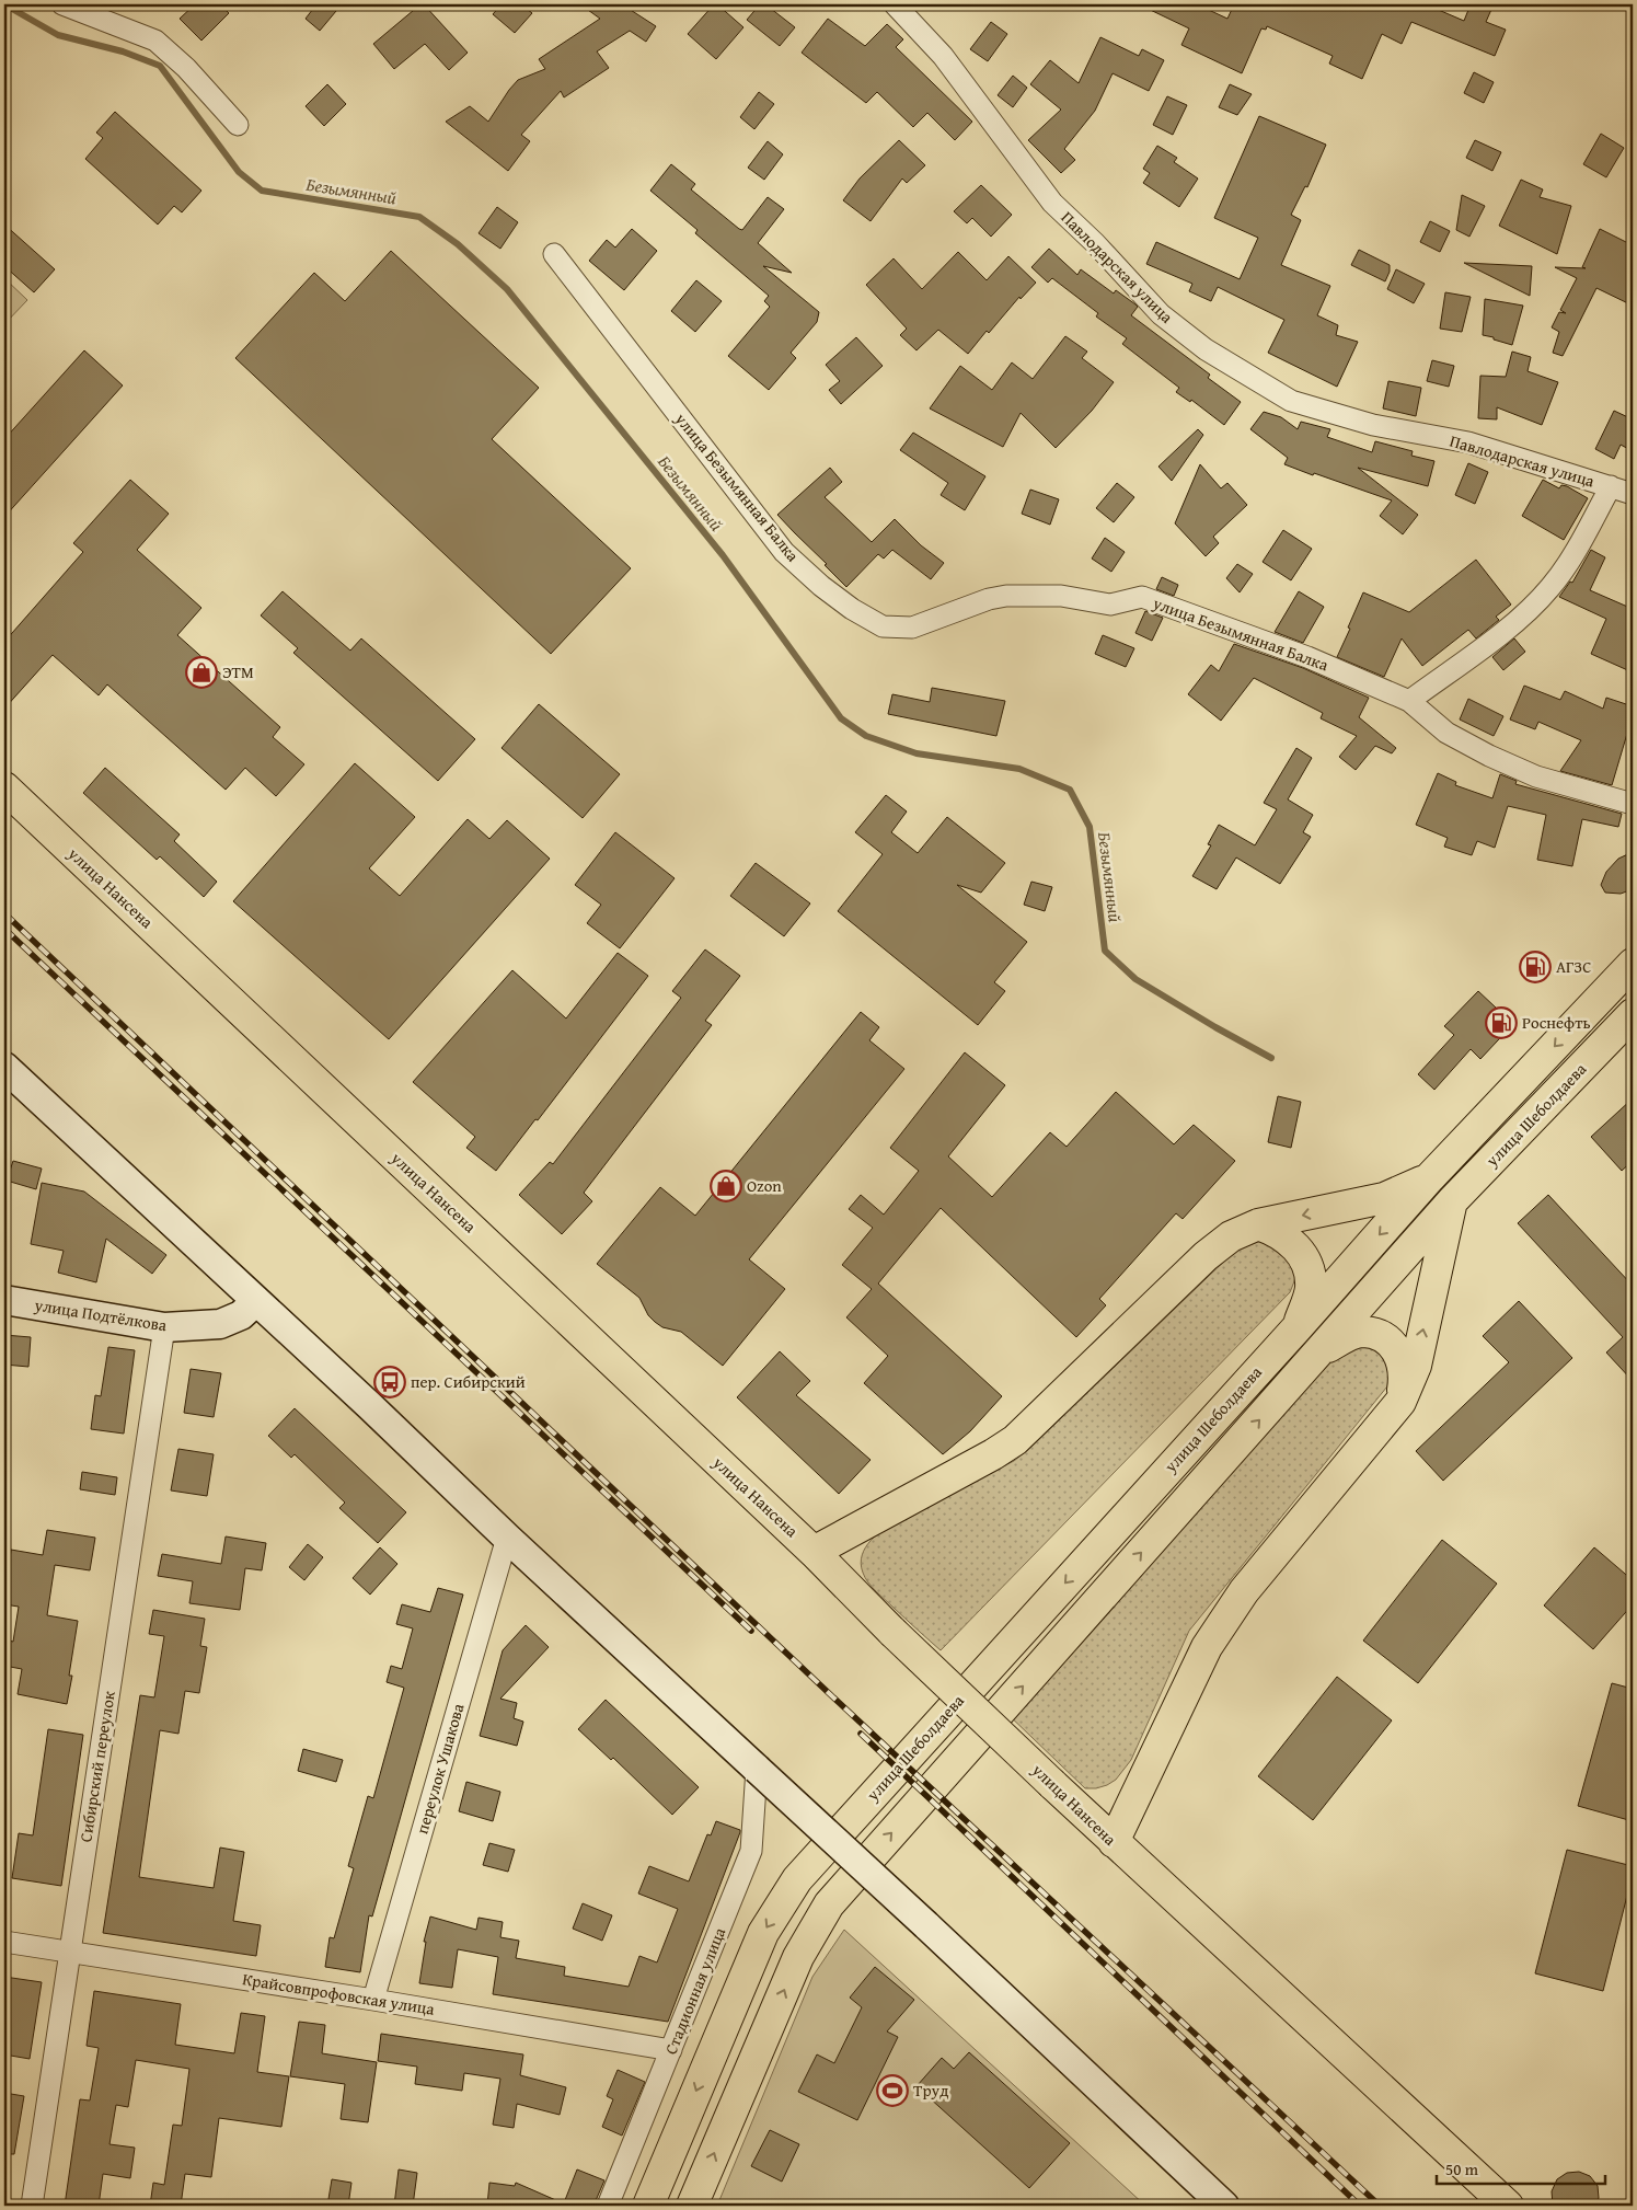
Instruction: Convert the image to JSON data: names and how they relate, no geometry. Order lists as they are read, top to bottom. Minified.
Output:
{"streets":{"main road":["улица Нансена","улица Шеболдаева","улица Подтёлкова"],"street":["Павлодарская улица","улица Безымянная Балка","Сибирский переулок","переулок Ушакова","Стадионная улица","Крайсовпрофовская улица"]},"crossings":[["улица Подтёлкова","Сибирский переулок"],["Сибирский переулок","Крайсовпрофовская улица"],["переулок Ушакова","Крайсовпрофовская улица"],["Стадионная улица","Крайсовпрофовская улица"]],"water":["Безымянный"],"places":{"shop":["ЭТМ","Ozon"],"fuel station":["АГЗС","Роснефть"],"bus stop":["пер. Сибирский"],"sports":["Труд"]},"scale_bar":"50 m"}
